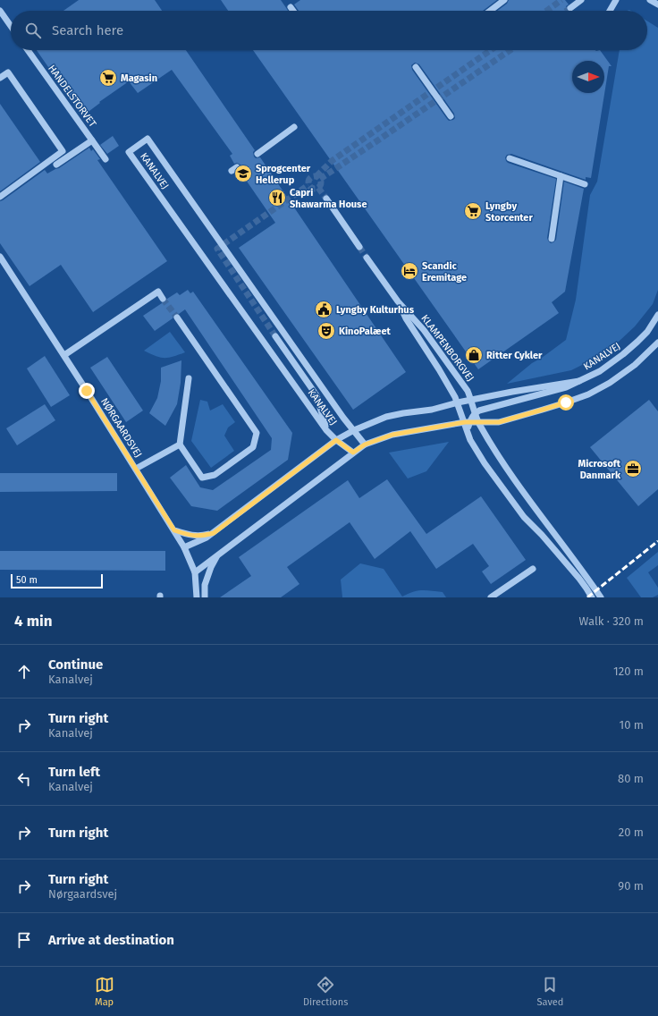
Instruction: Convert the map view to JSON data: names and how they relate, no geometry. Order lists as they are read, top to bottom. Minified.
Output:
{"streets":{"street":["HANDELSTORVET","KANALVEJ","KLAMPENBORGVEJ","NØRGAARDSVEJ"]},"crossings":[["KANALVEJ","KLAMPENBORGVEJ"],["KANALVEJ","NØRGAARDSVEJ"]],"places":{"supermarket":["Magasin","Lyngby Storcenter"],"school or university":["Sprogcenter Hellerup"],"restaurant":["Capri Shawarma House"],"hotel":["Scandic Eremitage"],"public building":["Lyngby Kulturhus"],"theatre":["KinoPalæet"],"shop":["Ritter Cykler"],"office":["Microsoft Danmark"]},"scale_bar":"50 m","north":"right","page":{"search":"Search here","scale":"50 m","heading":["4 min","Walk · 320 m"],"list":[["Continue","Kanalvej","120 m"],["Turn right","Kanalvej","10 m"],["Turn left","Kanalvej","80 m"],["Turn right","20 m"],["Turn right","Nørgaardsvej","90 m"],"Arrive at destination"],"nav":["Map","Directions","Saved"]}}
